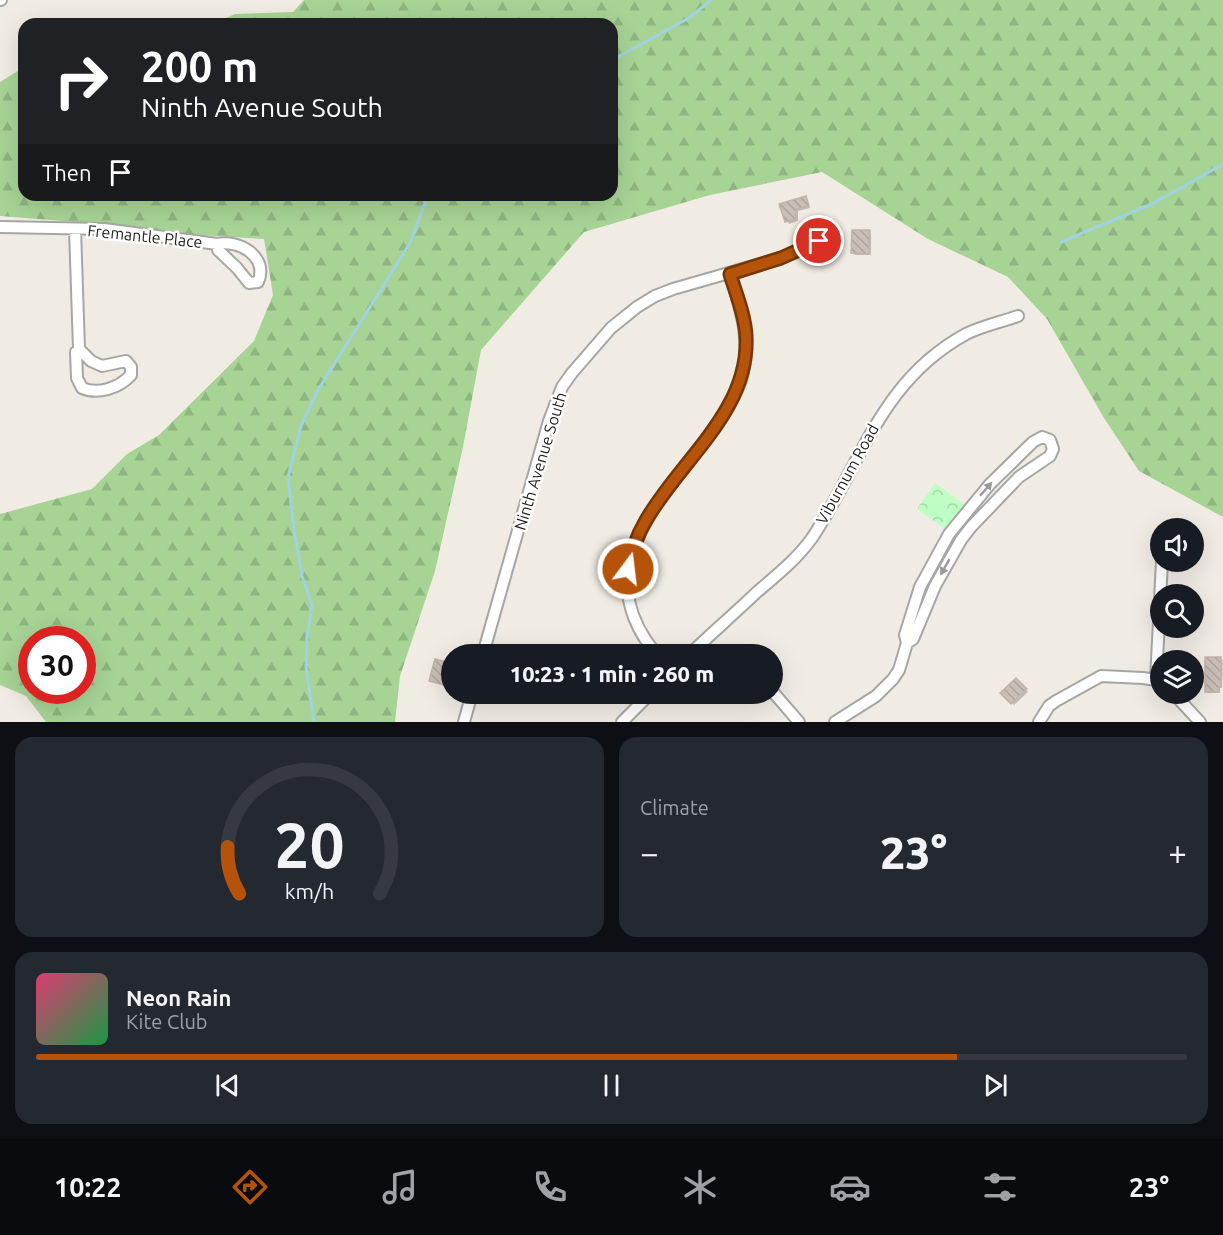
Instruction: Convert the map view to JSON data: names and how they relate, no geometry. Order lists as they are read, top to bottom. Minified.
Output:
{"streets":{"street":["Fremantle Place","Ninth Avenue South","Viburnum Road"]},"page":{"turn":["200 m","Ninth Avenue South"],"then":"Then","limit":"30","trip":"10:23 · 1 min · 260 m","tile":"Climate","heat":["−","23°","+"],"song":["Neon Rain","Kite Club"],"tabs":["10:22","23°"],"gauge":["20","km/h"]}}
